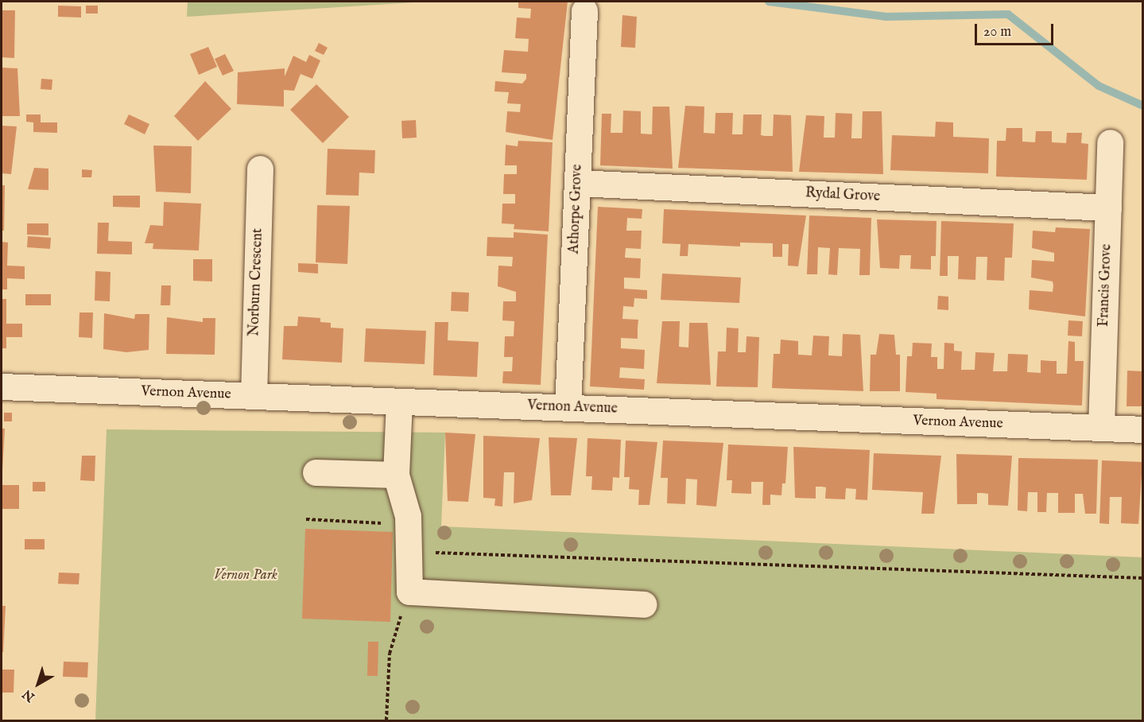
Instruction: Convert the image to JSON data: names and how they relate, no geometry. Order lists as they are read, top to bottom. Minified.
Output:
{"streets":{"street":["Rydal Grove","Athorpe Grove","Norburn Crescent","Francis Grove","Vernon Avenue"]},"crossings":[["Rydal Grove","Athorpe Grove"],["Rydal Grove","Francis Grove"],["Athorpe Grove","Vernon Avenue"],["Norburn Crescent","Vernon Avenue"],["Francis Grove","Vernon Avenue"]],"parks":["Vernon Park"],"scale_bar":"20 m","north":"bottom left"}
